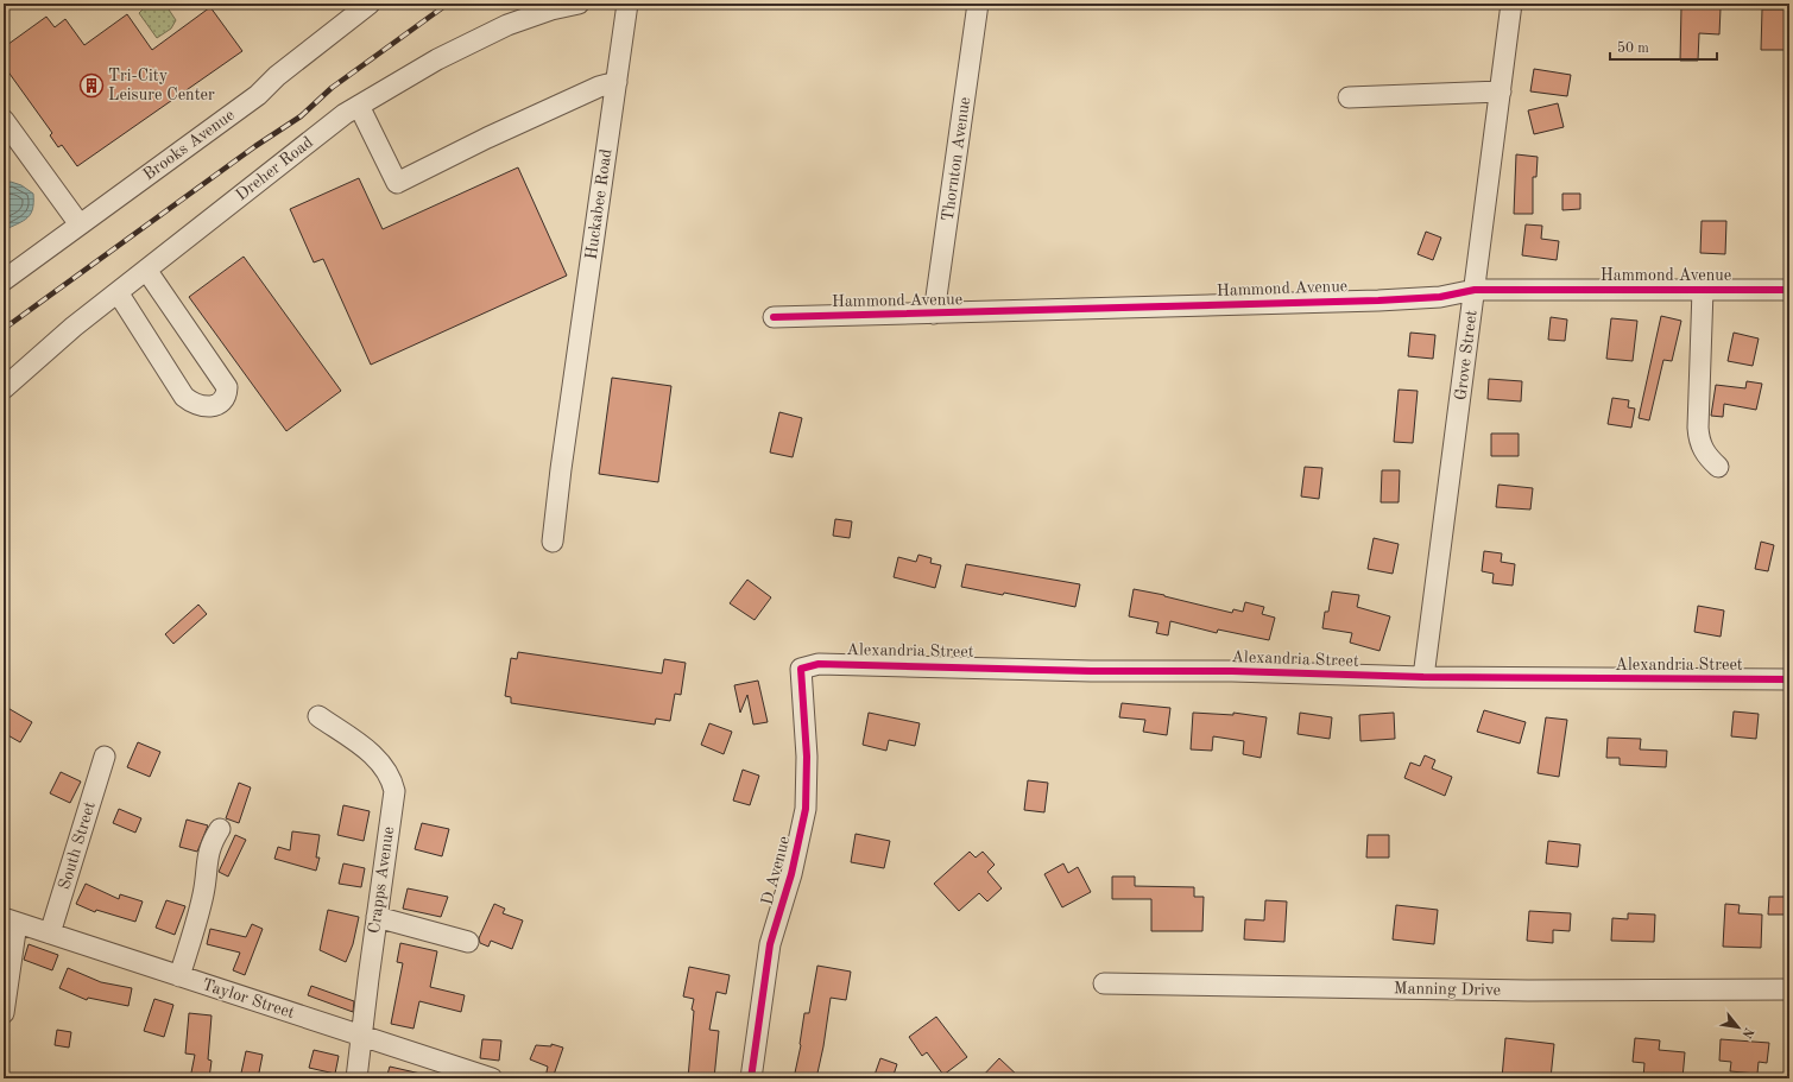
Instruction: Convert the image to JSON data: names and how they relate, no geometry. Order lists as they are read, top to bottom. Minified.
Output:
{"streets":{"street":["Brooks Avenue","Thornton Avenue","Dreher Road","Huckabee Road","Hammond Avenue","Grove Street","Alexandria Street","South Street","D Avenue","Crapps Avenue","Manning Drive","Taylor Street"]},"crossings":[["Thornton Avenue","Hammond Avenue"],["Hammond Avenue","Grove Street"],["Grove Street","Alexandria Street"],["Alexandria Street","D Avenue"],["South Street","Taylor Street"],["Crapps Avenue","Taylor Street"]],"places":{"building":["Tri-City Leisure Center"]},"scale_bar":"50 m","north":"bottom right"}
